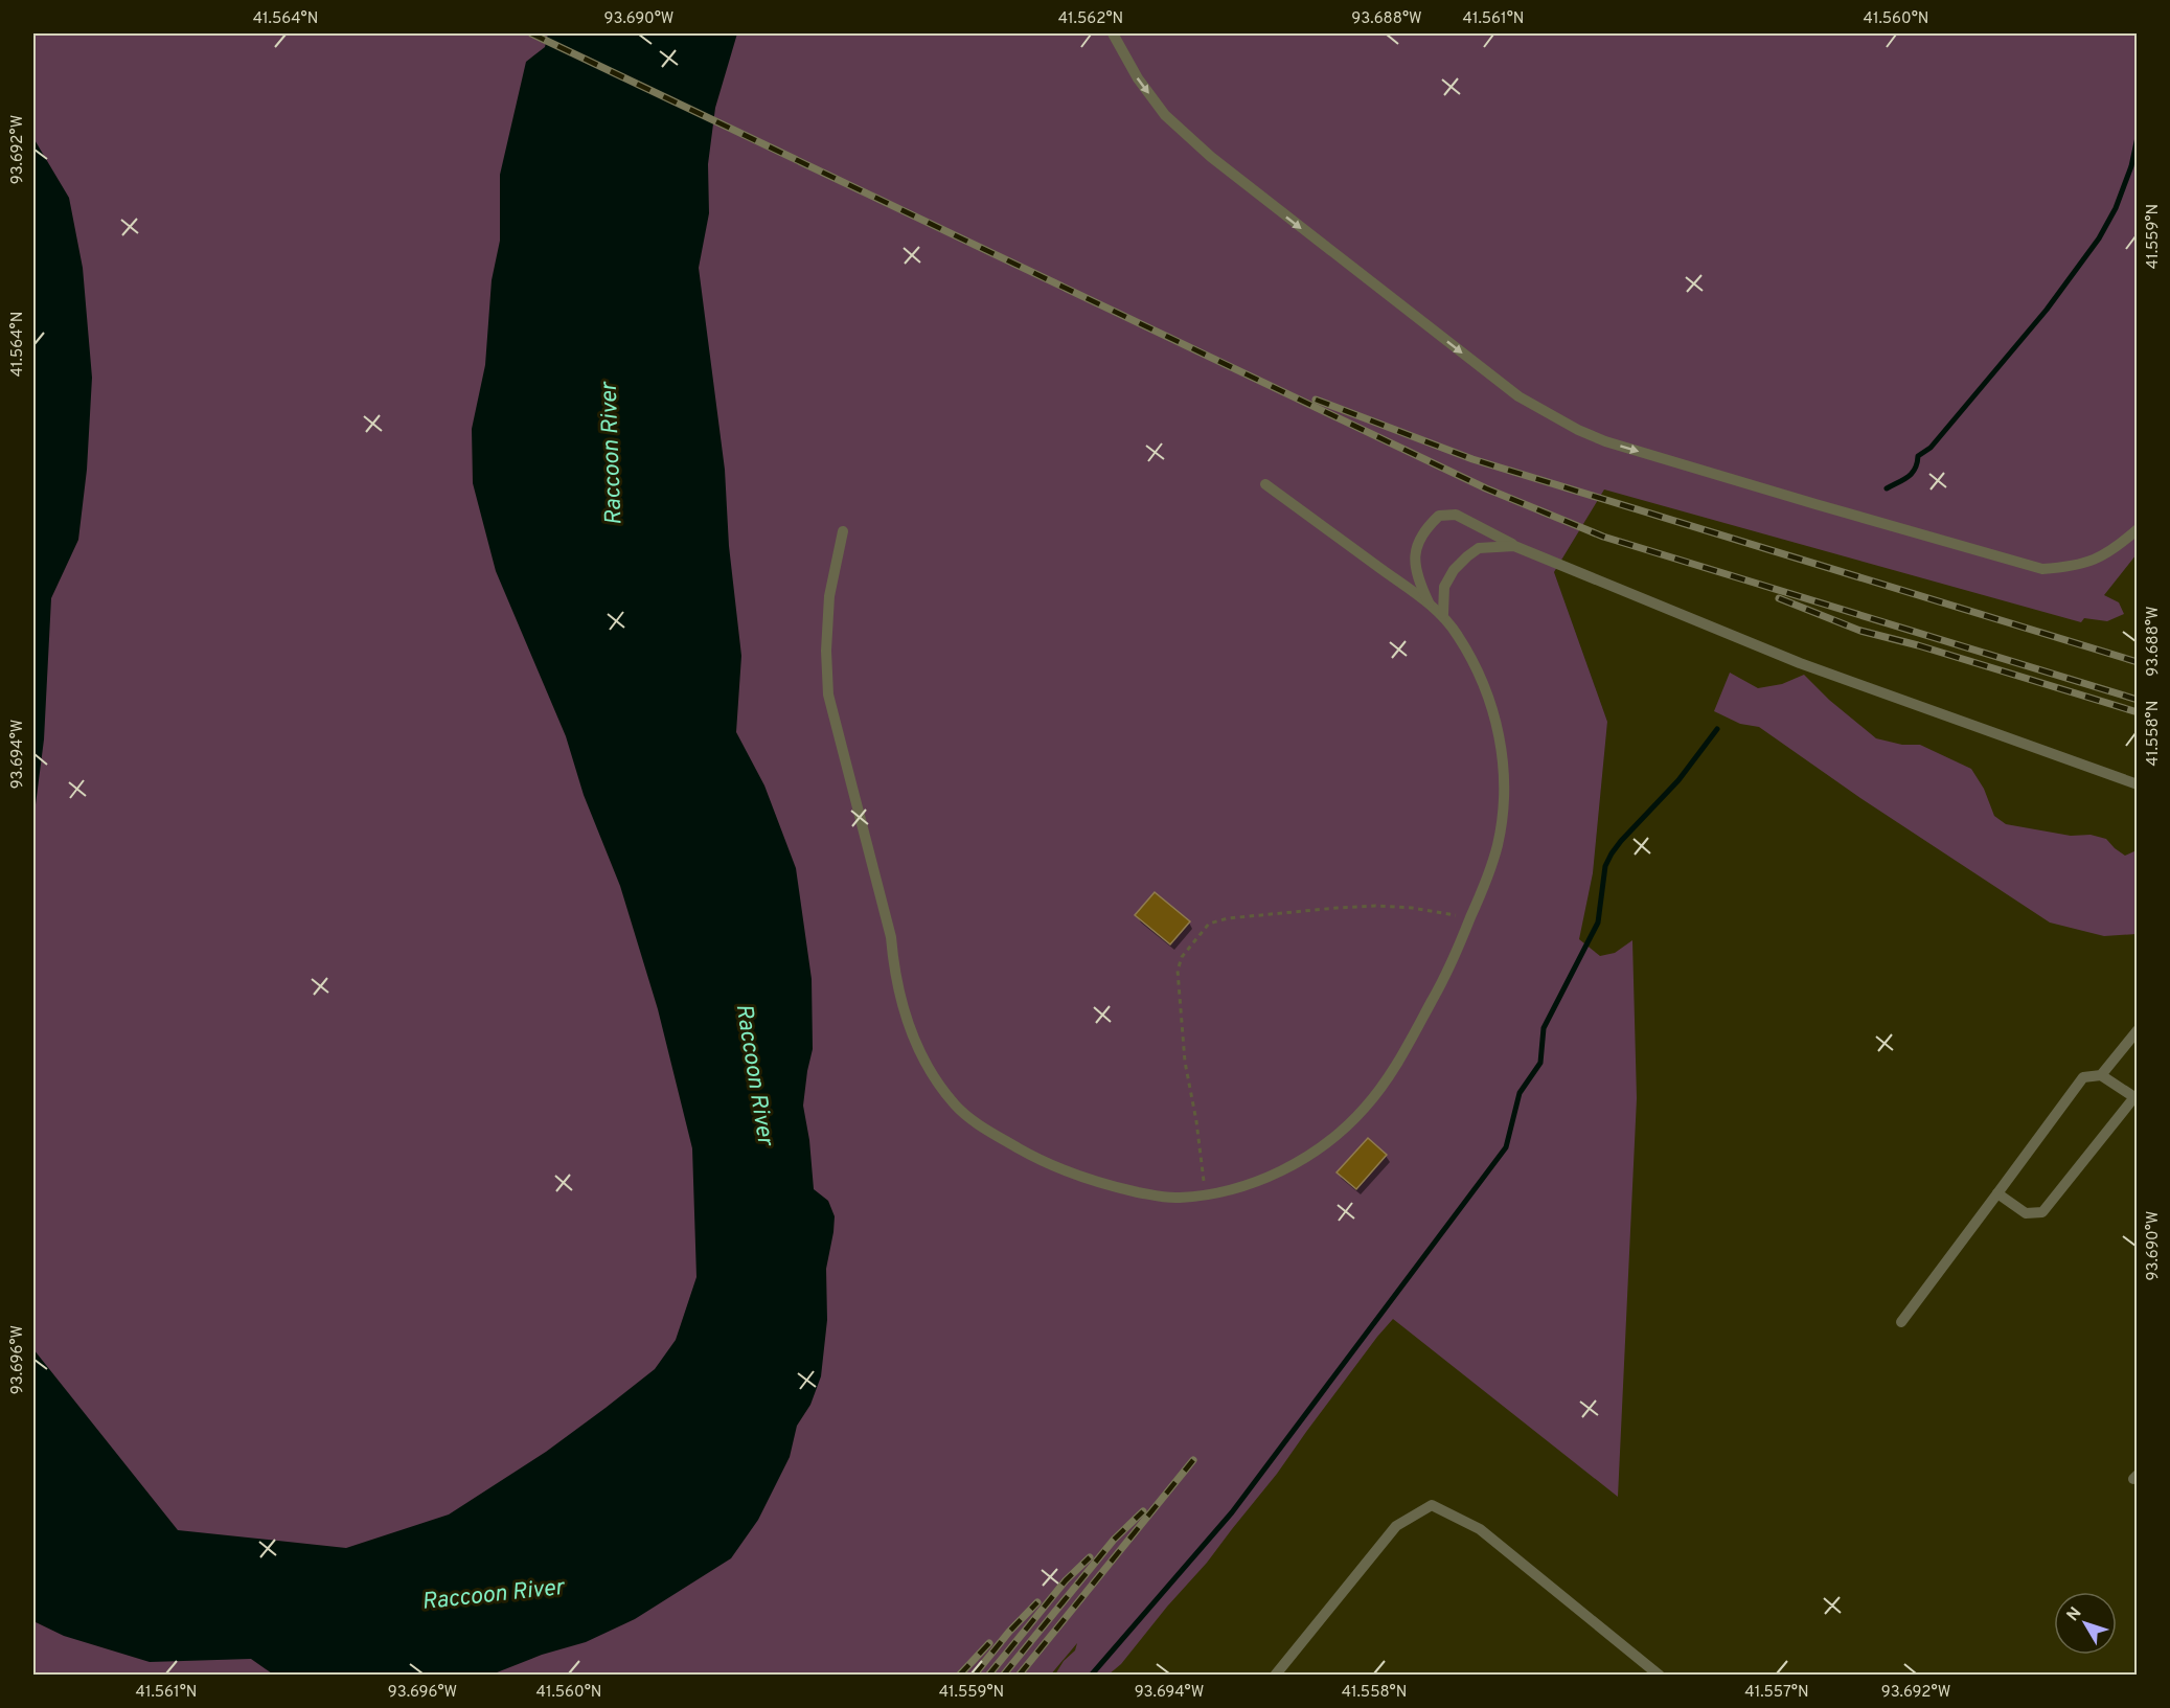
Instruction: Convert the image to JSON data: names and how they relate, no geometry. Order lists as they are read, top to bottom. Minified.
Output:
{"water":["Raccoon River"],"north":"top left","coordinates":["41.564°N","93.690°W","41.562°N","93.688°W","41.561°N","41.560°N","93.692°W","41.559°N","41.558°N","93.694°W","93.696°W","41.557°N"]}
